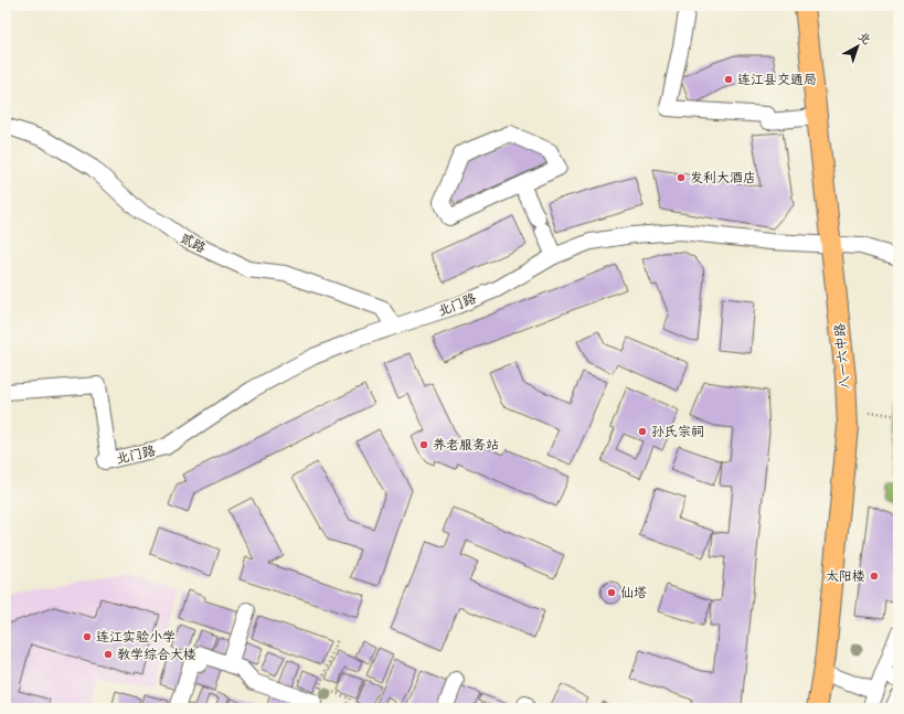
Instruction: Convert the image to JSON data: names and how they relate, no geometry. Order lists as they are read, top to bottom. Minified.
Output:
{"streets":{"main road":["八一六中路"],"street":["贰路","北门路"]},"crossings":[["贰路","北门路"],["北门路","八一六中路"]],"places":["连江县交通局","发利大酒店","孙氏宗祠","养老服务站","太阳楼","仙塔","连江实验小学","教学综合大楼"],"north":"top right"}
